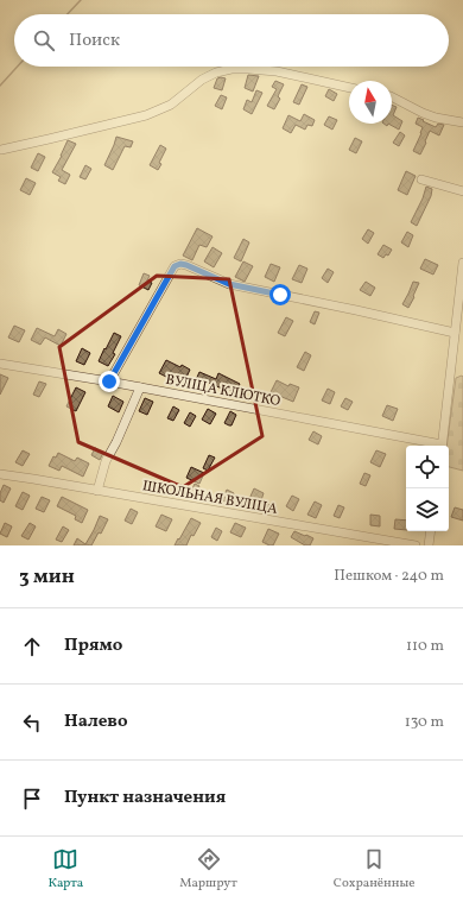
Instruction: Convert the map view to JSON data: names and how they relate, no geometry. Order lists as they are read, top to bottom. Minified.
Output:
{"streets":{"street":["ВУЛІЦА КЛЮТКО","ШКОЛЬНАЯ ВУЛІЦА"]},"north":"top","page":{"search":"Поиск","heading":["3 мин","Пешком · 240 m"],"list":[["Прямо","110 m"],["Налево","130 m"],"Пункт назначения"],"nav":["Карта","Маршрут","Сохранённые"]}}
